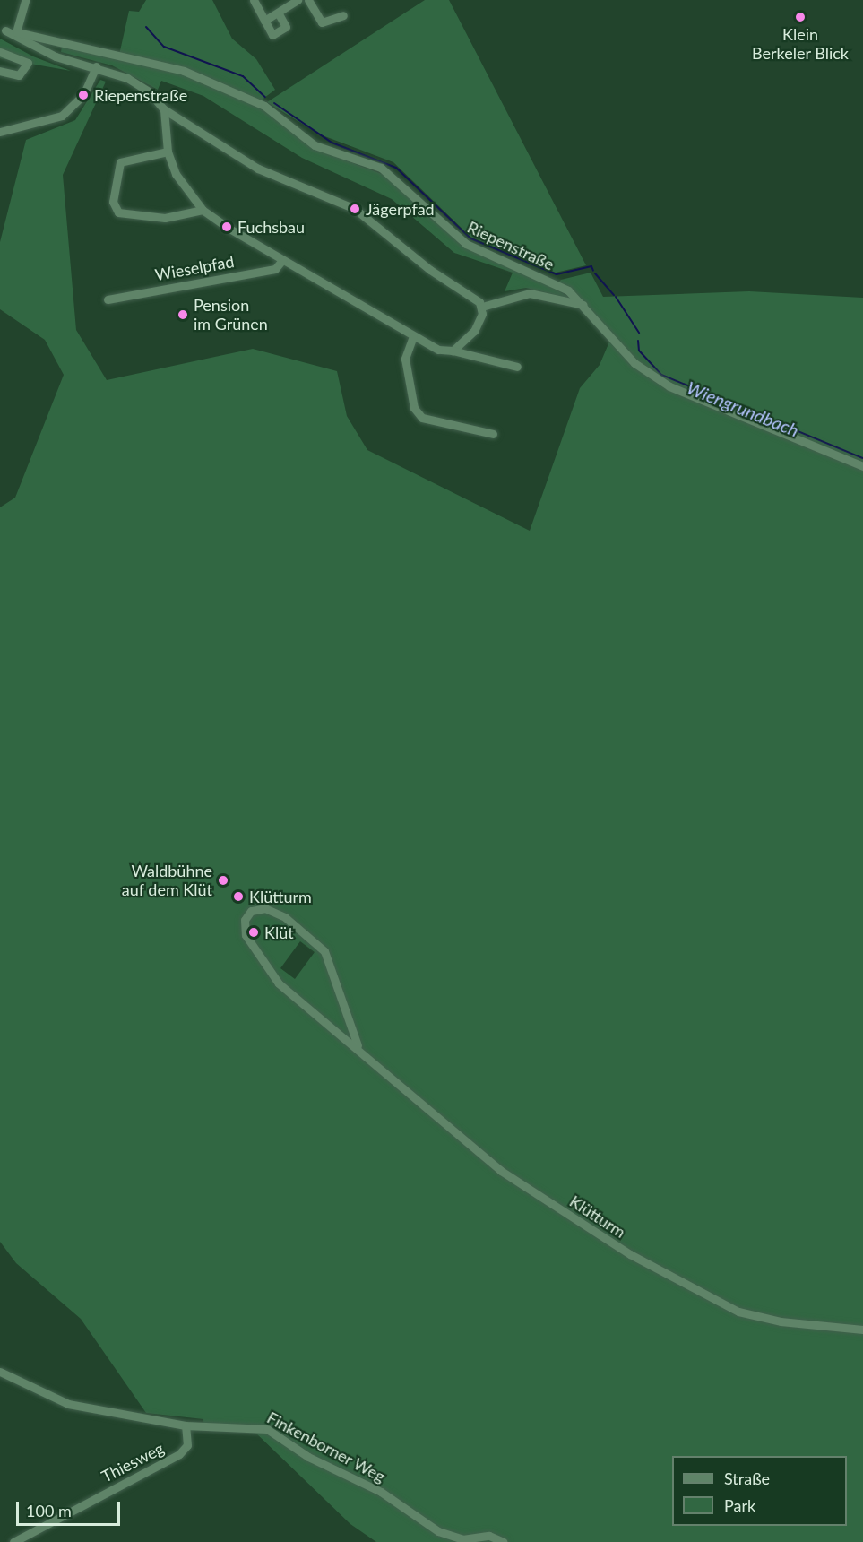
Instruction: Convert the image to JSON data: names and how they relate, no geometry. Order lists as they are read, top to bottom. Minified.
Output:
{"streets":{"street":["Riepenstraße","Wieselpfad","Klütturm","Finkenborner Weg","Thiesweg"]},"crossings":[["Finkenborner Weg","Thiesweg"]],"water":["Wiengrundbach"],"places":["Klein Berkeler Blick","Riepenstraße","Jägerpfad","Fuchsbau","Pension im Grünen","Waldbühne auf dem Klüt","Klütturm","Klüt"],"legend":["Straße","Park"],"scale_bar":"100 m"}
